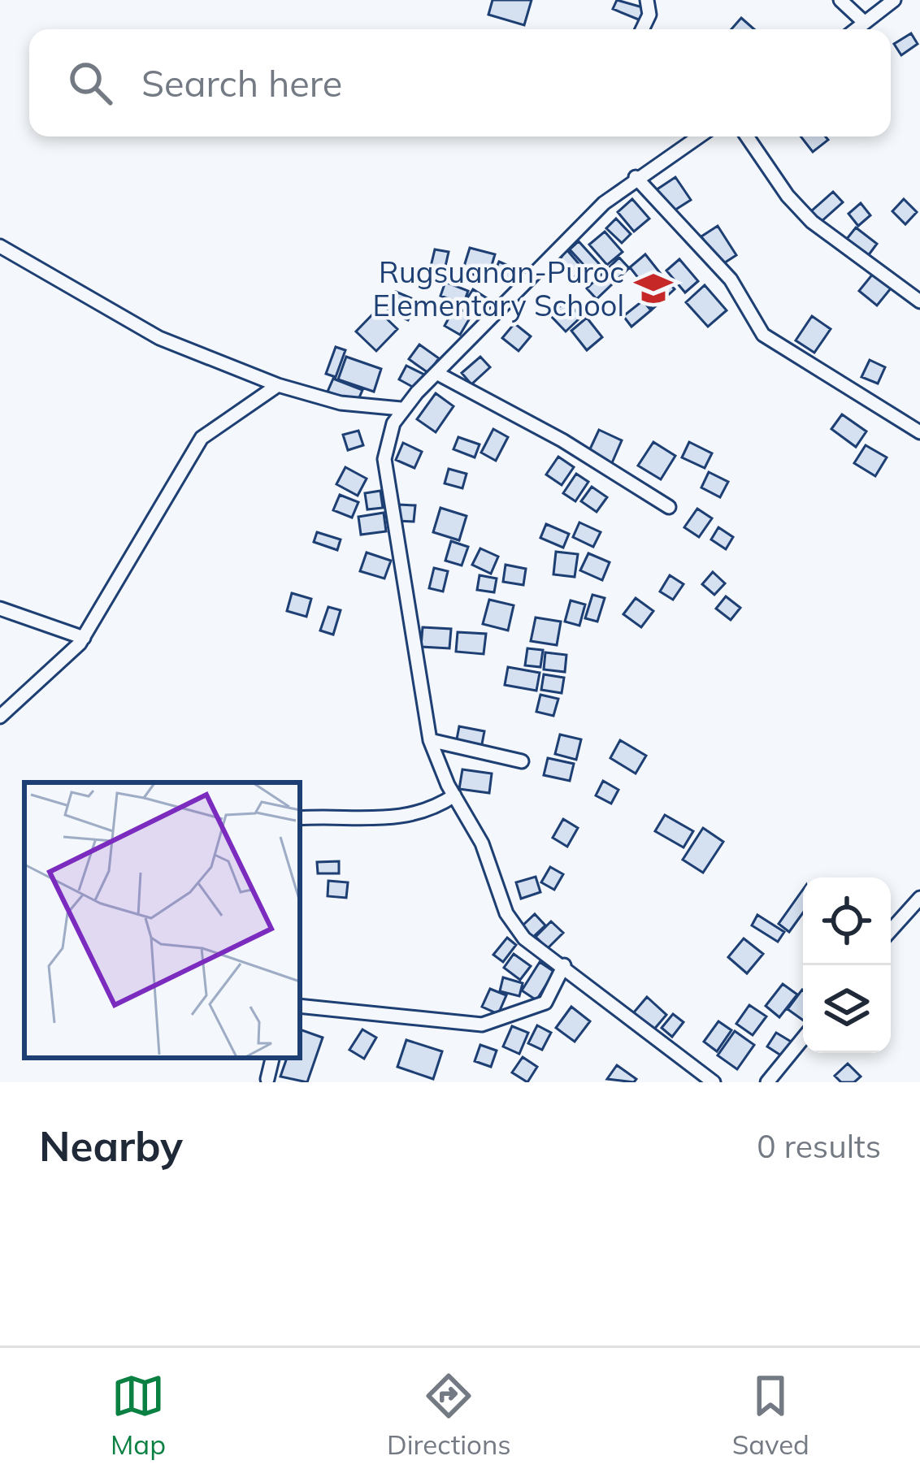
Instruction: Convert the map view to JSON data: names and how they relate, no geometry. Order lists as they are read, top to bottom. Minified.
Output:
{"places":{"school or university":["Rugsuanan-Puroc Elementary School"]},"page":{"search":"Search here","heading":["Nearby","0 results"],"nav":["Map","Directions","Saved"]}}
